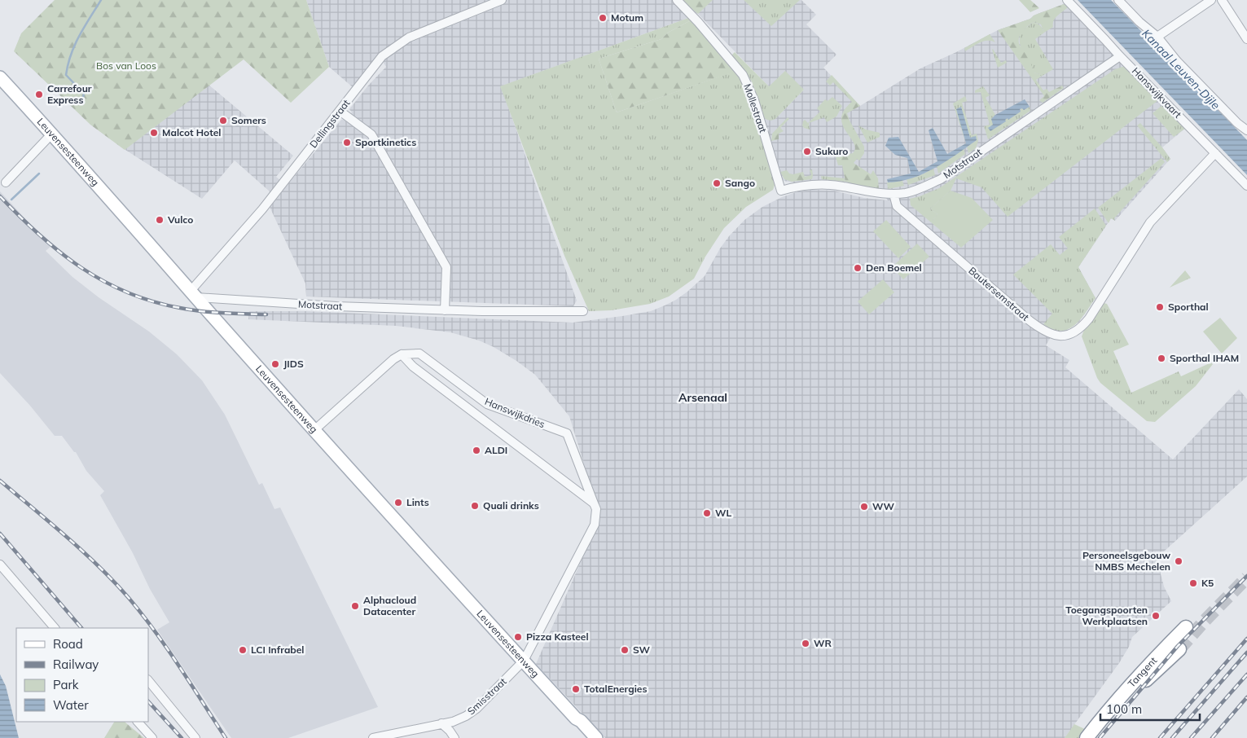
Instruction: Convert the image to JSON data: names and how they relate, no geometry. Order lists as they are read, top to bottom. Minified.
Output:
{"streets":{"highway":["Tangent"],"main road":["Leuvensesteenweg"],"street":["Hanswijkvaart","Mollestraat","Dellingstraat","Motstraat","Bautersemstraat","Hanswijkdries","Smisstraat"]},"crossings":[["Hanswijkvaart","Motstraat"],["Hanswijkvaart","Bautersemstraat"],["Mollestraat","Motstraat"],["Dellingstraat","Leuvensesteenweg"],["Dellingstraat","Motstraat"],["Leuvensesteenweg","Motstraat"],["Leuvensesteenweg","Hanswijkdries"],["Leuvensesteenweg","Smisstraat"],["Motstraat","Bautersemstraat"],["Hanswijkdries","Smisstraat"]],"districts":["Arsenaal"],"water":["Kanaal Leuven-Dijle"],"parks":["Bos van Loos"],"places":["Motum","Carrefour Express","Somers","Malcot Hotel","Sportkinetics","Sukuro","Sango","Vulco","Den Boemel","Sporthal","Sporthal IHAM","JIDS","ALDI","Lints","Quali drinks","WW","WL","Personeelsgebouw NMBS Mechelen","K5","Alphacloud Datacenter","Toegangspoorten Werkplaatsen","Pizza Kasteel","WR","LCI Infrabel","SW","TotalEnergies"],"legend":["Road","Railway","Park","Water"],"scale_bar":"100 m"}
